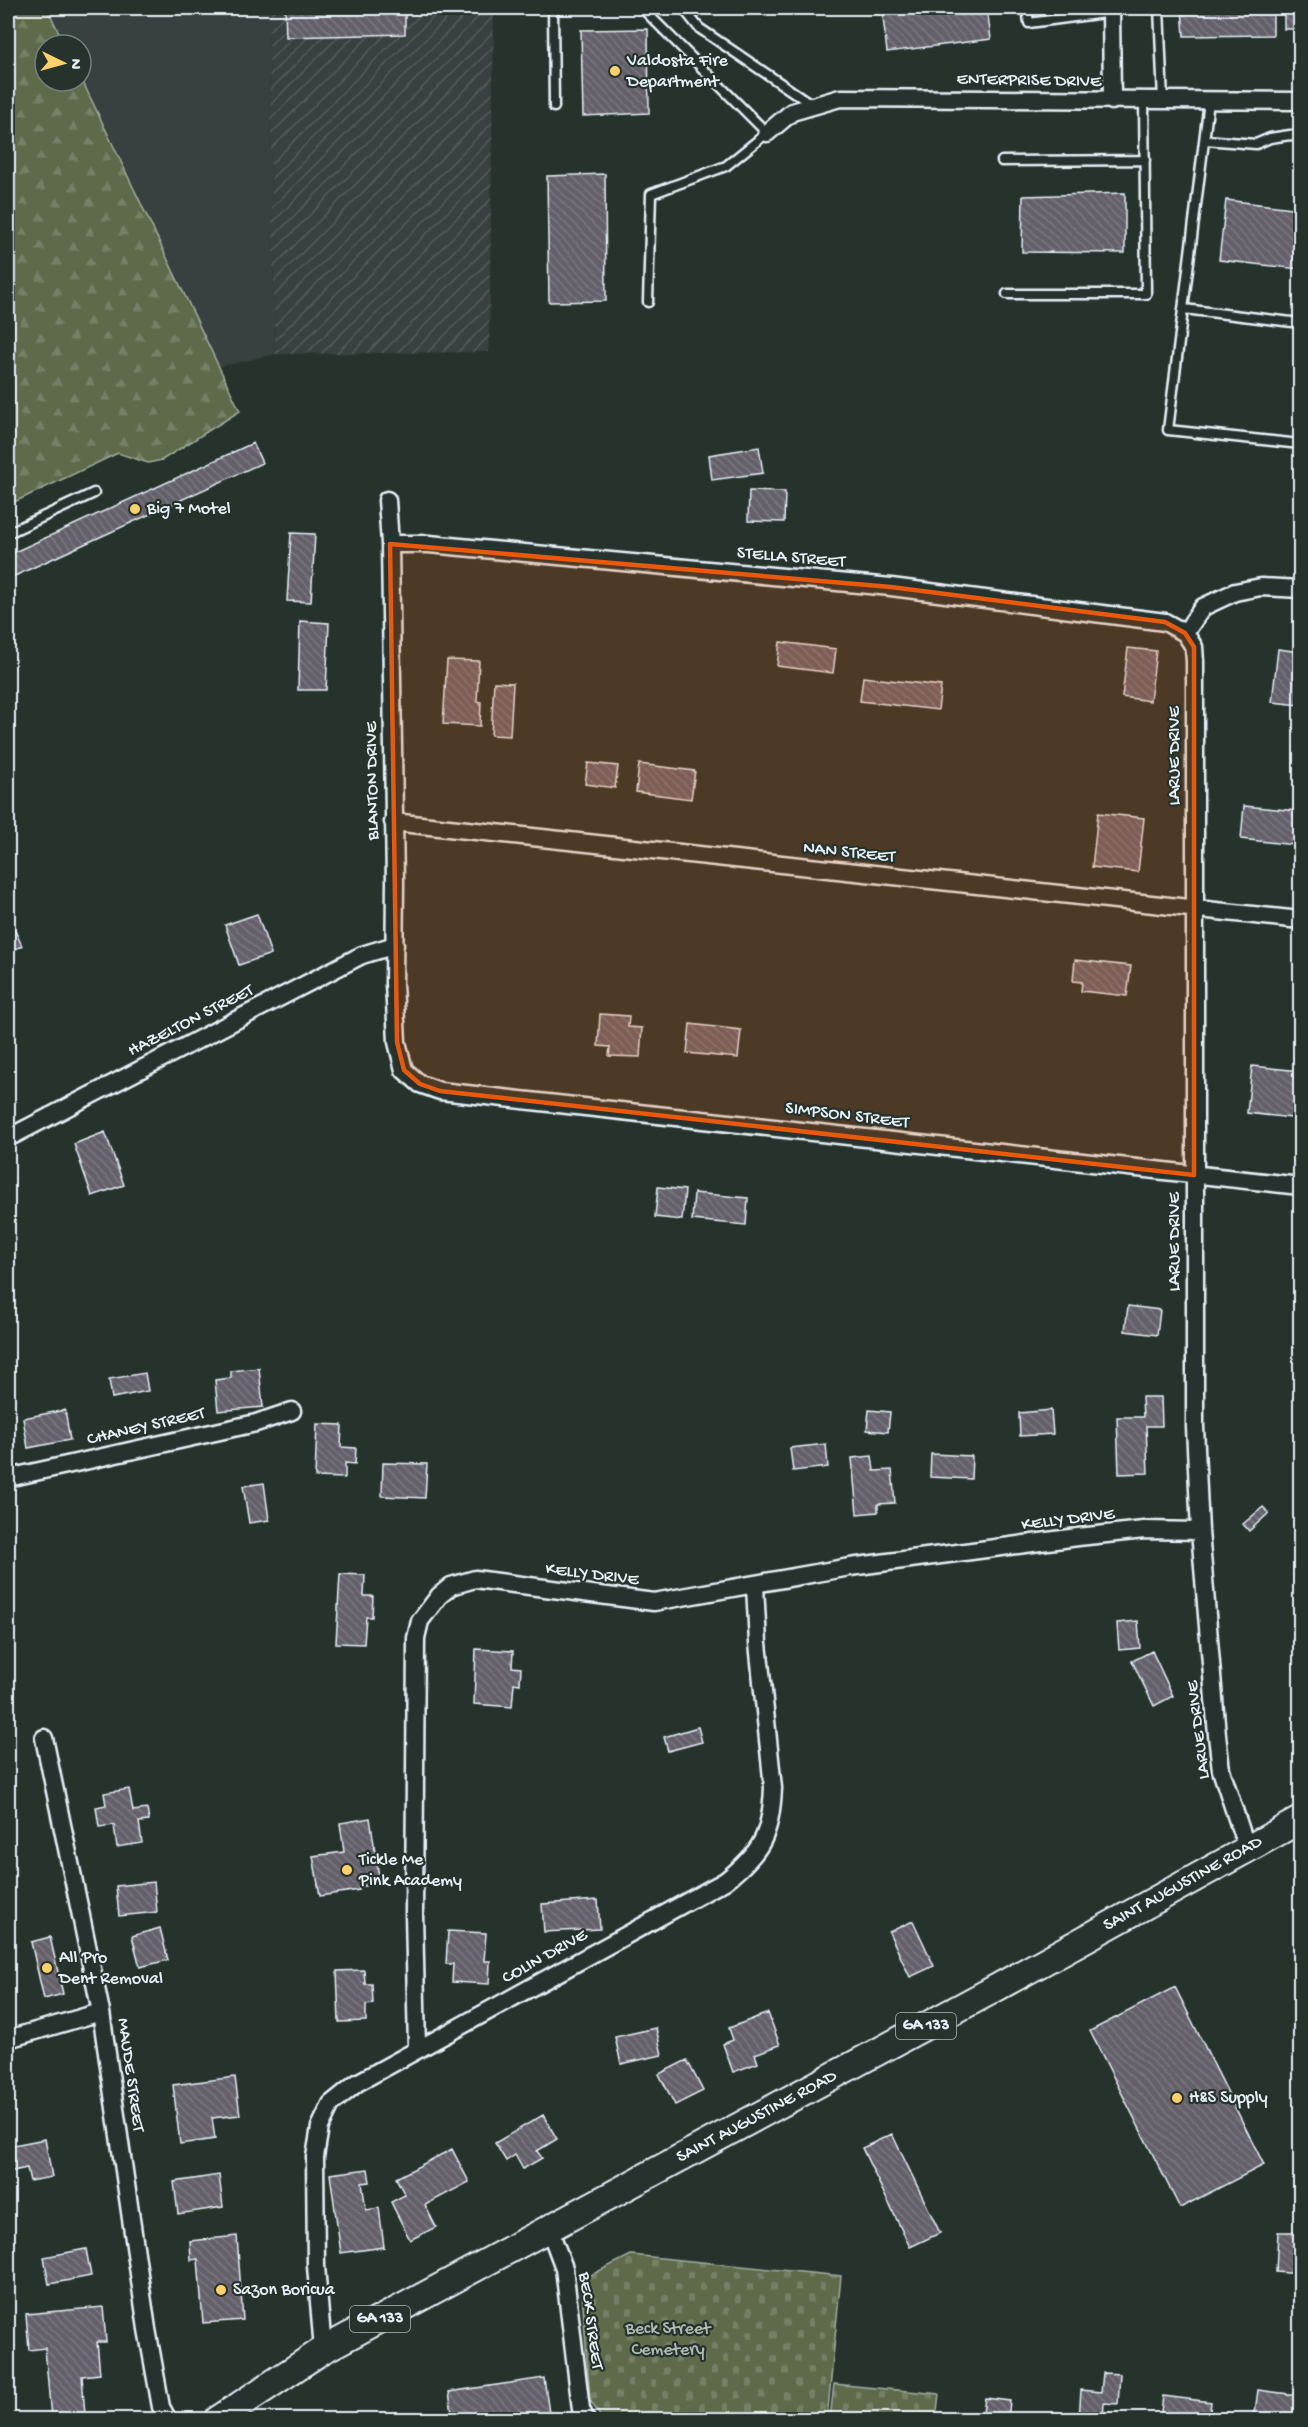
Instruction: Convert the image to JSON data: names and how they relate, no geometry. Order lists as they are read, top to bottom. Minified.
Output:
{"streets":{"main road":["SAINT AUGUSTINE ROAD","GA 133"],"street":["ENTERPRISE DRIVE","STELLA STREET","LARUE DRIVE","BLANTON DRIVE","NAN STREET","HAZELTON STREET","SIMPSON STREET","CHANEY STREET","KELLY DRIVE","COLIN DRIVE","MAUDE STREET","BECK STREET"]},"crossings":[["STELLA STREET","LARUE DRIVE"],["STELLA STREET","BLANTON DRIVE"],["LARUE DRIVE","NAN STREET"],["LARUE DRIVE","SIMPSON STREET"],["LARUE DRIVE","KELLY DRIVE"],["LARUE DRIVE","SAINT AUGUSTINE ROAD"],["BLANTON DRIVE","NAN STREET"],["BLANTON DRIVE","HAZELTON STREET"],["BLANTON DRIVE","SIMPSON STREET"],["KELLY DRIVE","COLIN DRIVE"],["SAINT AUGUSTINE ROAD","COLIN DRIVE"],["SAINT AUGUSTINE ROAD","BECK STREET"]],"parks":["Beck Street Cemetery"],"places":["Valdosta Fire Department","Big 7 Motel","Tickle Me Pink Academy","All Pro Dent Removal","H&S Supply","Sazon Boricua"],"north":"right"}
